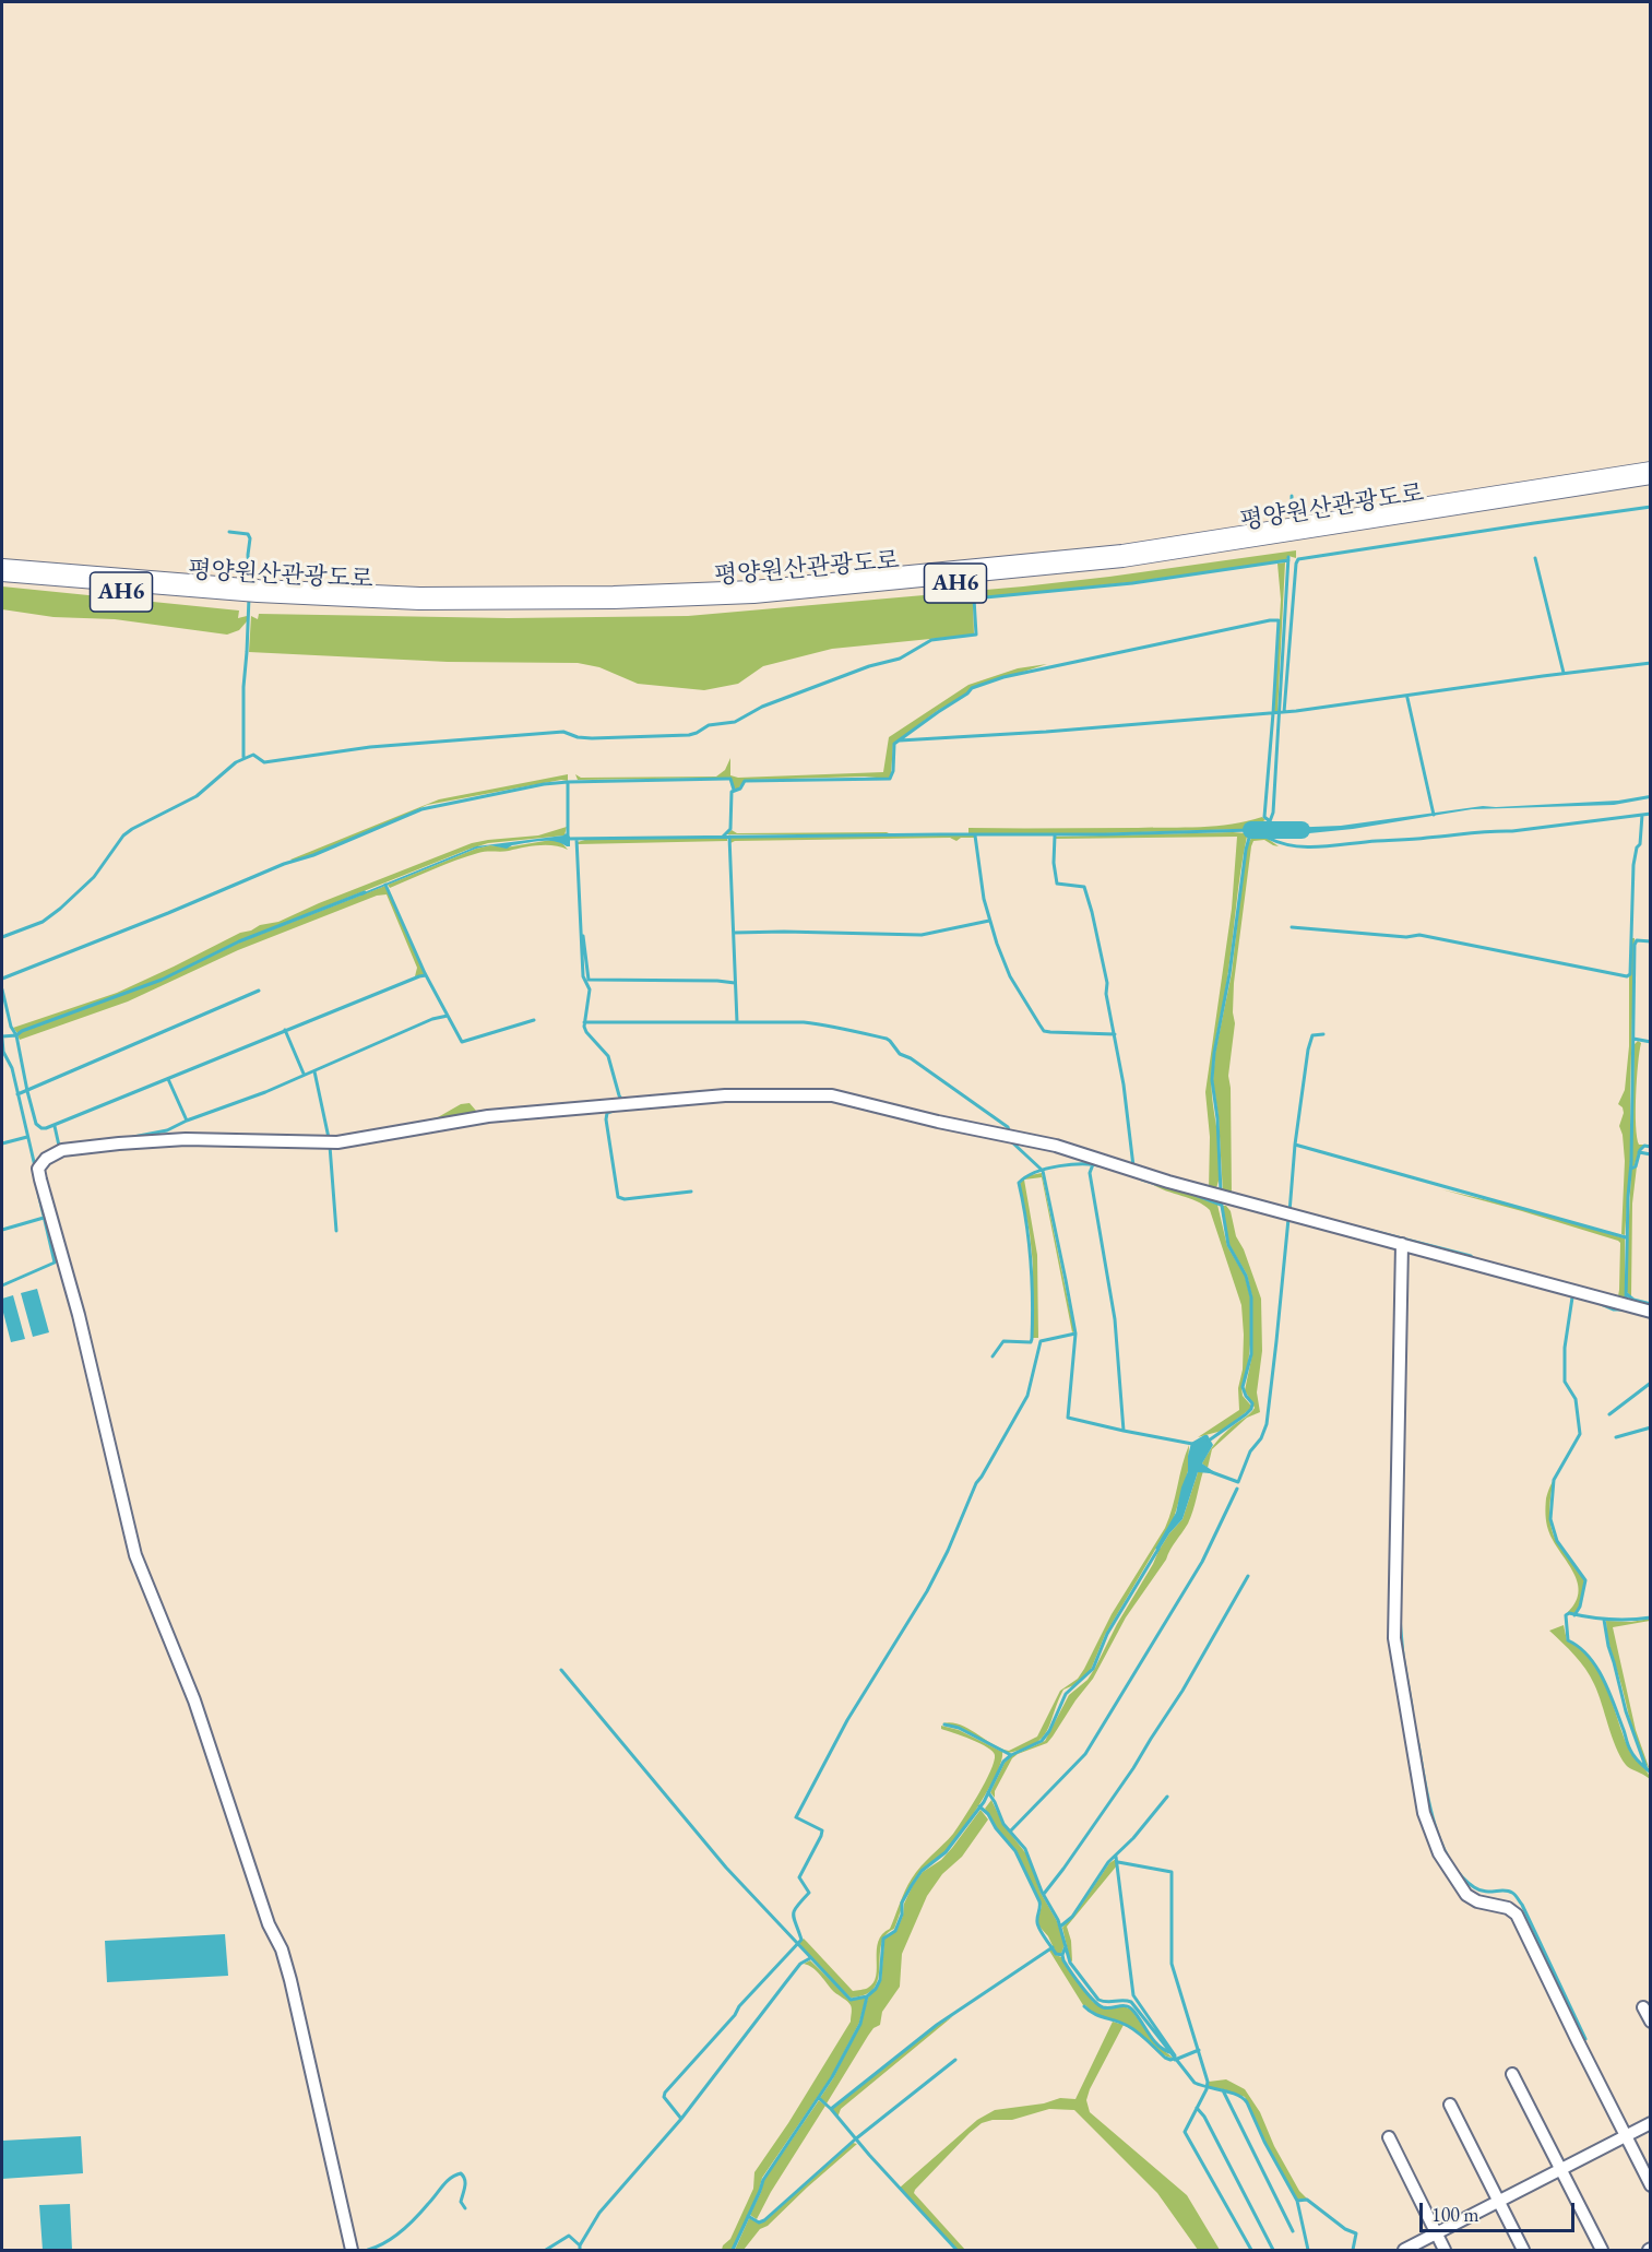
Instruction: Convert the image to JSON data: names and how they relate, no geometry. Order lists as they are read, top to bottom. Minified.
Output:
{"streets":{"highway":["평양원산관광도로","AH6"]},"scale_bar":"100 m"}
